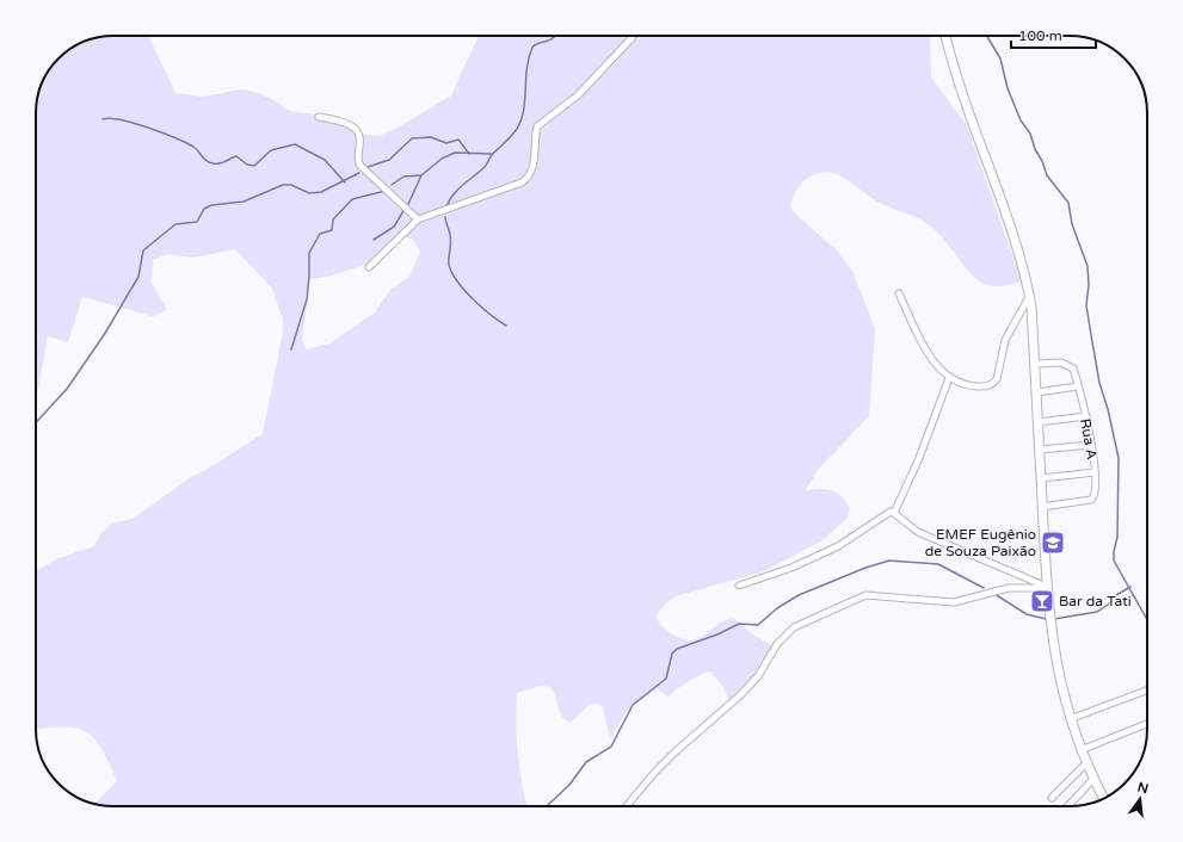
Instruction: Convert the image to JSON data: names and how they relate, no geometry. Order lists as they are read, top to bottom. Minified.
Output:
{"streets":{"street":["Rua A"]},"places":{"school or university":["EMEF Eugênio de Souza Paixão"],"bar":["Bar da Tati"]},"scale_bar":"100 m","north":"top"}
